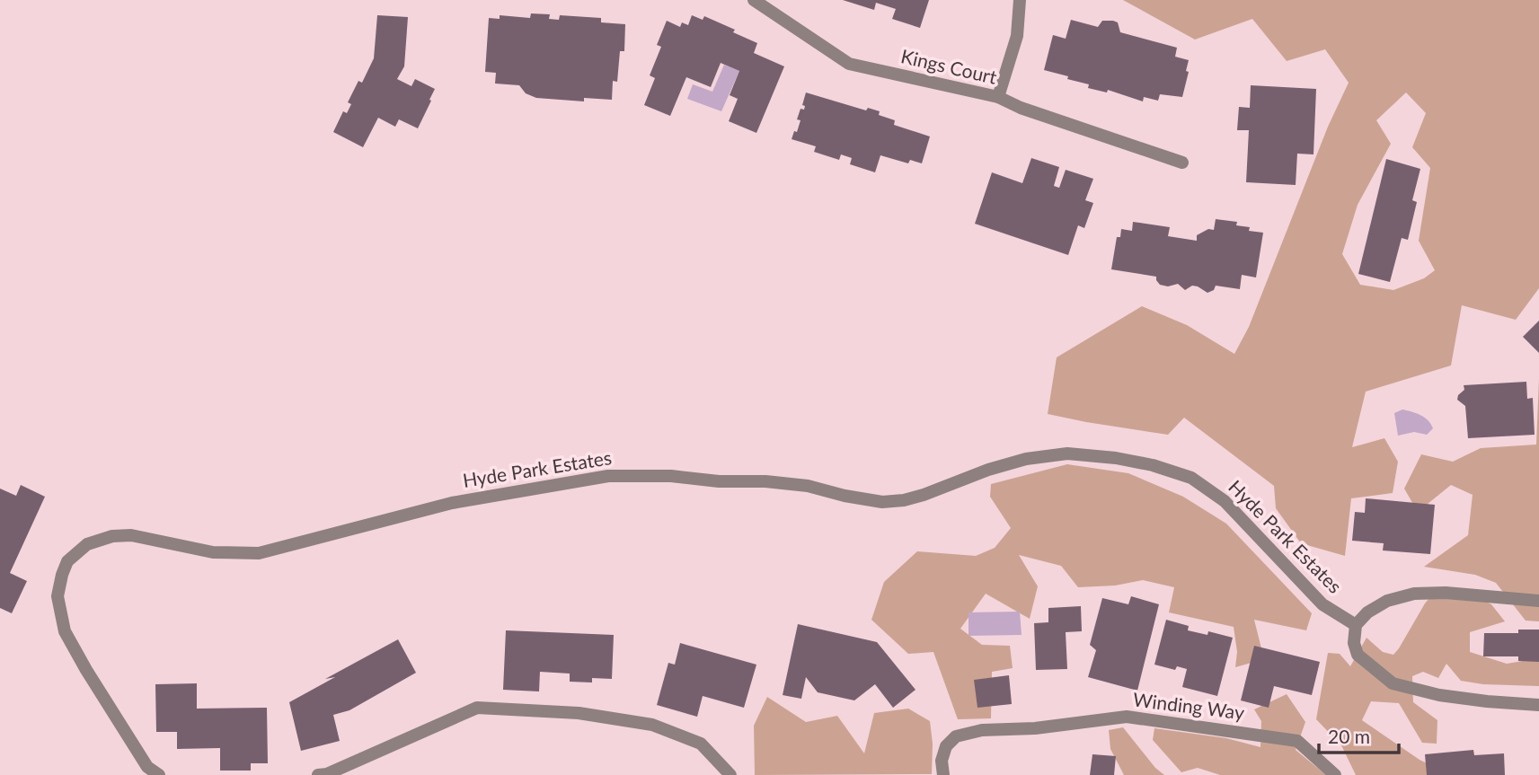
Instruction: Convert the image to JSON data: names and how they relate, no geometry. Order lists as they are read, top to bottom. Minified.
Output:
{"streets":{"street":["Kings Court","Hyde Park Estates","Winding Way"]},"scale_bar":"20 m"}
